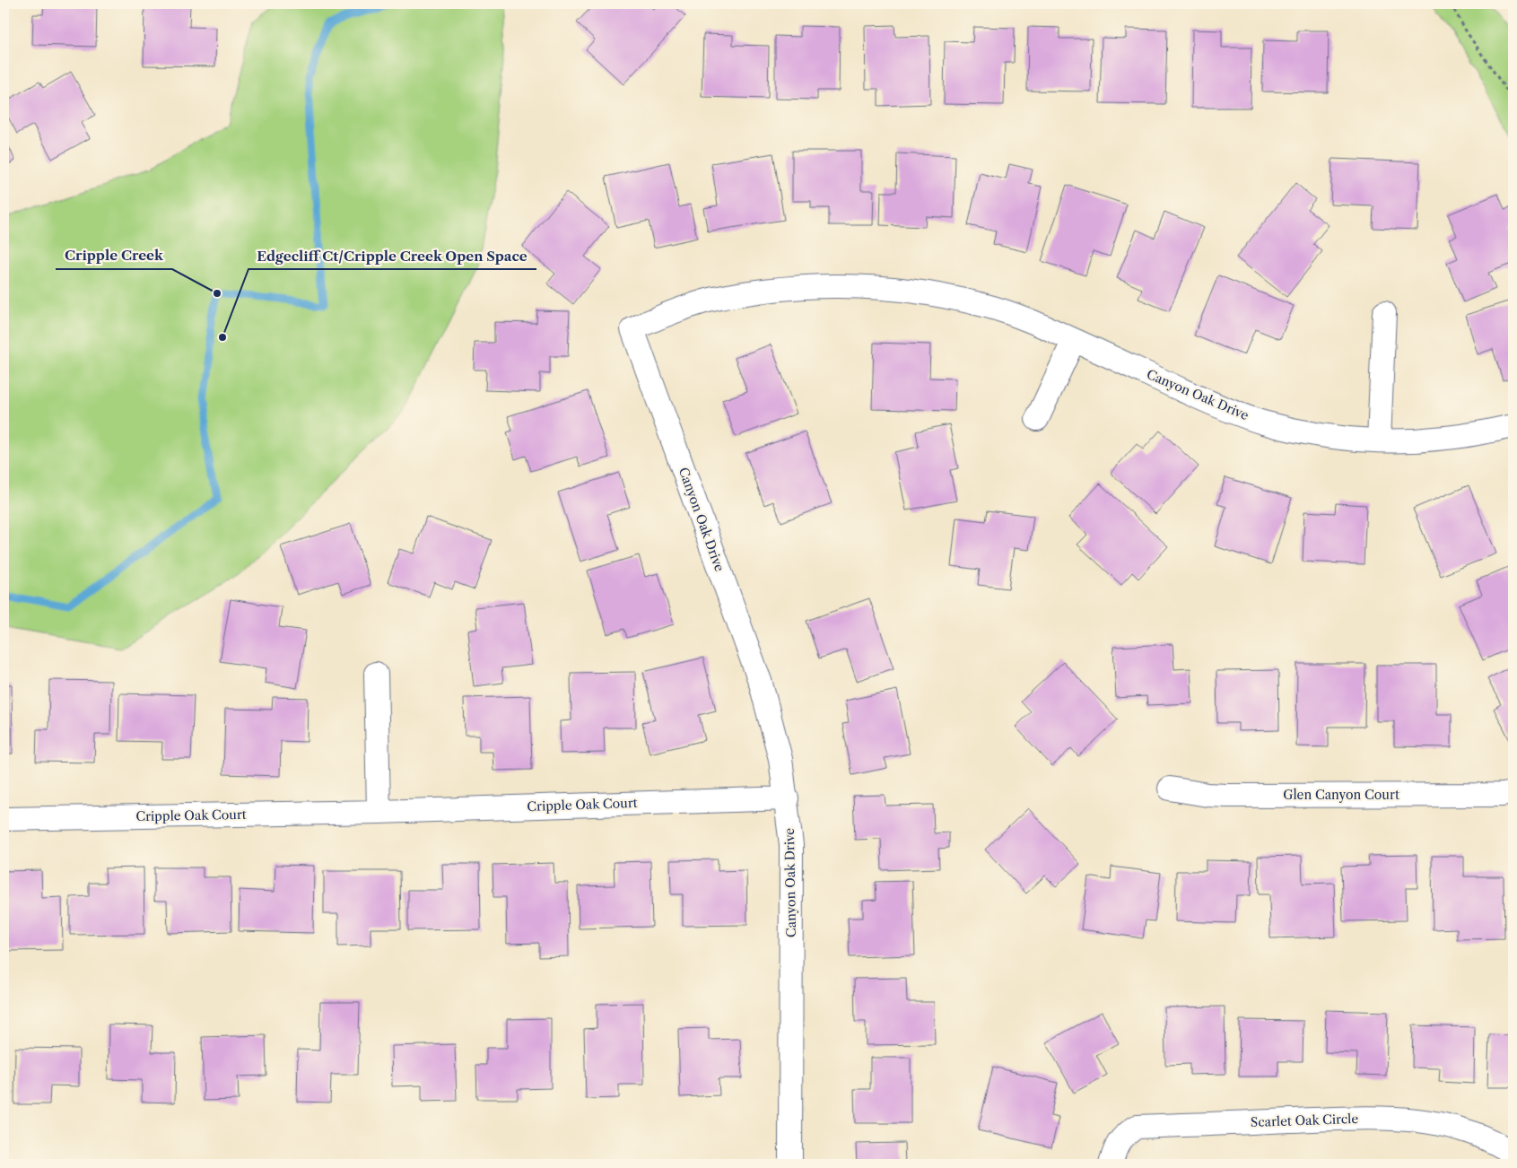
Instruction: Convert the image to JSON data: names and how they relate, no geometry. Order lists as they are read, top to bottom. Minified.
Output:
{"streets":{"street":["Canyon Oak Drive","Glen Canyon Court","Cripple Oak Court","Scarlet Oak Circle"]},"crossings":[["Canyon Oak Drive","Cripple Oak Court"]],"places":["Cripple Creek","Edgecliff Ct/Cripple Creek Open Space"]}
